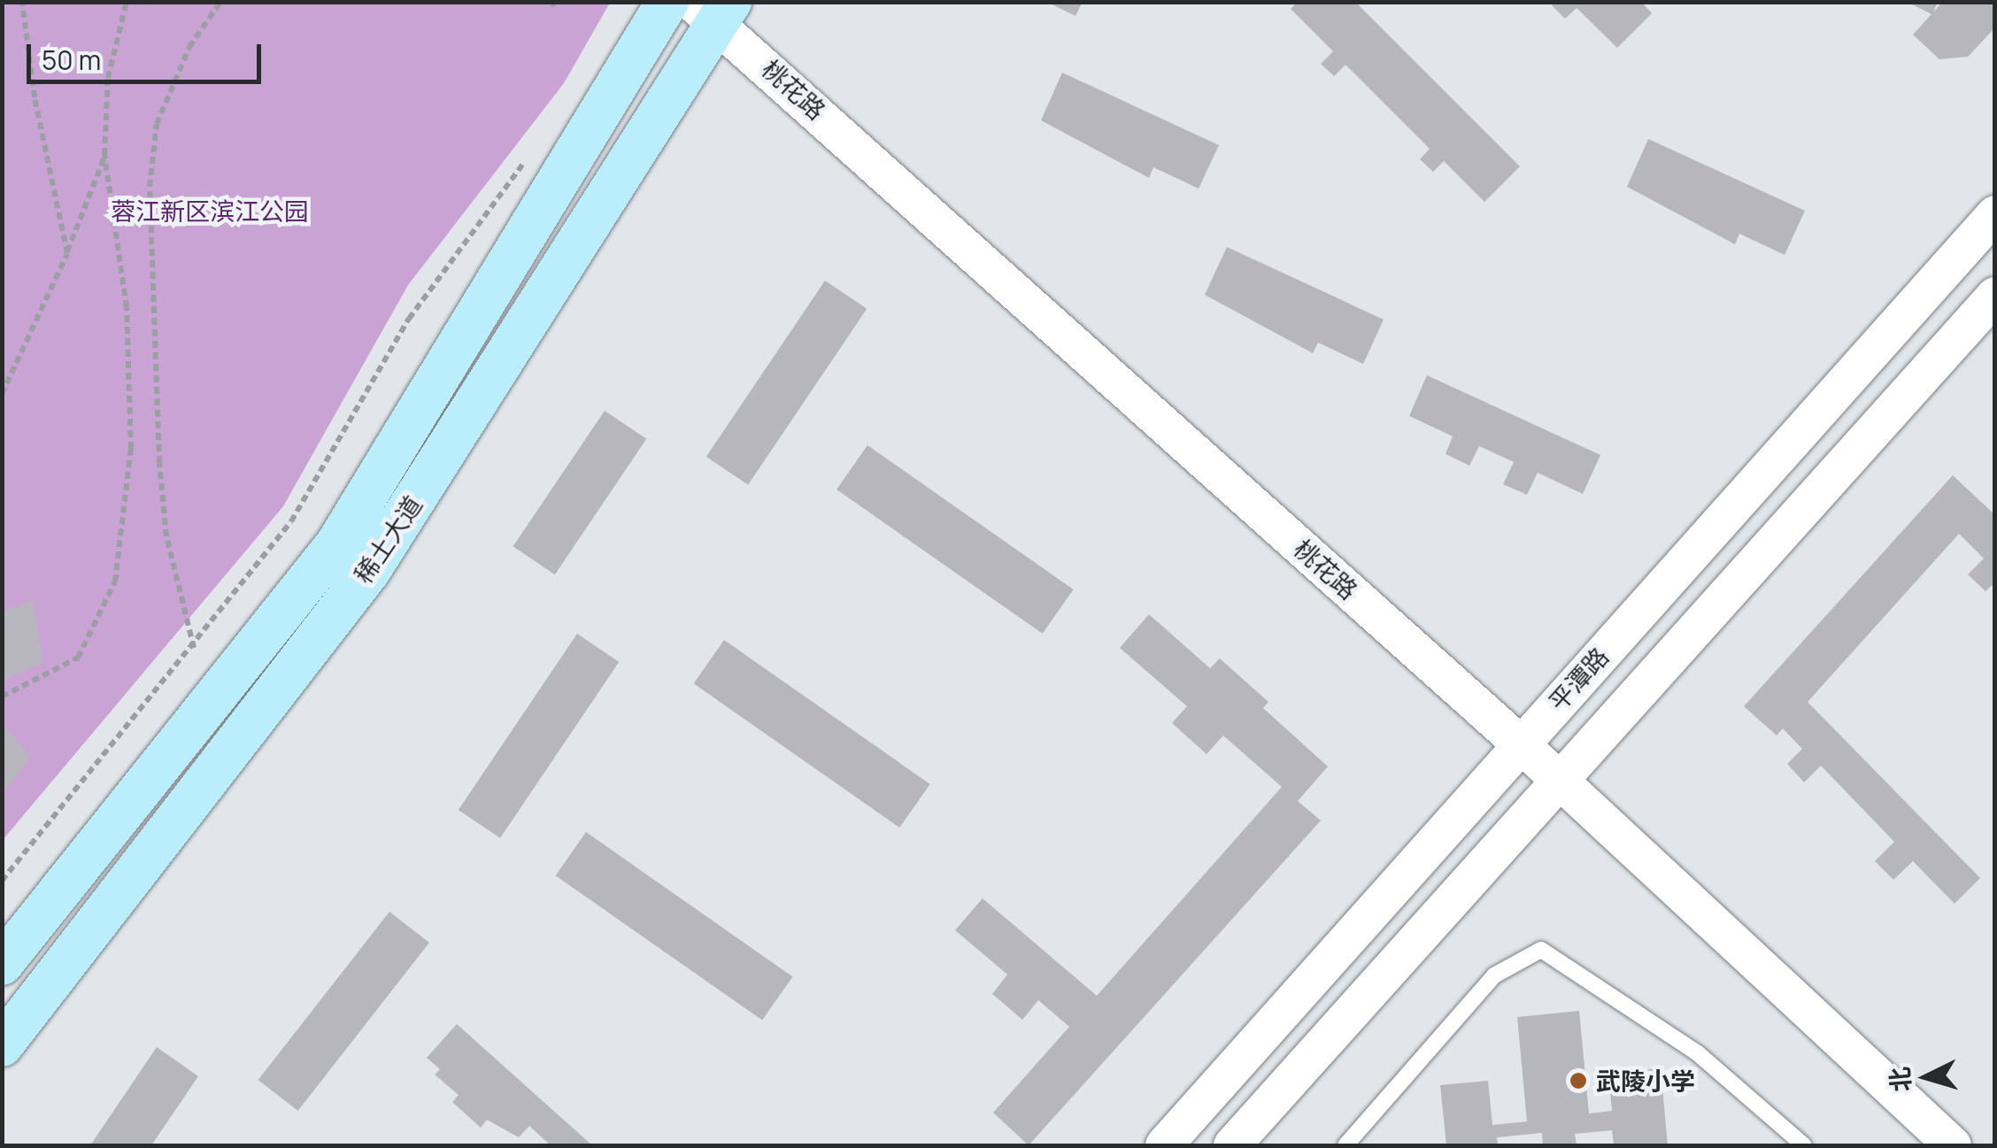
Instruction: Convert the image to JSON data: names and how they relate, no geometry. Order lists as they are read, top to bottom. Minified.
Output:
{"streets":{"main road":["稀土大道"],"street":["桃花路","平潭路"]},"crossings":[["桃花路","稀土大道"],["桃花路","平潭路"]],"parks":["蓉江新区滨江公园"],"places":["武陵小学"],"scale_bar":"50 m","north":"left"}
